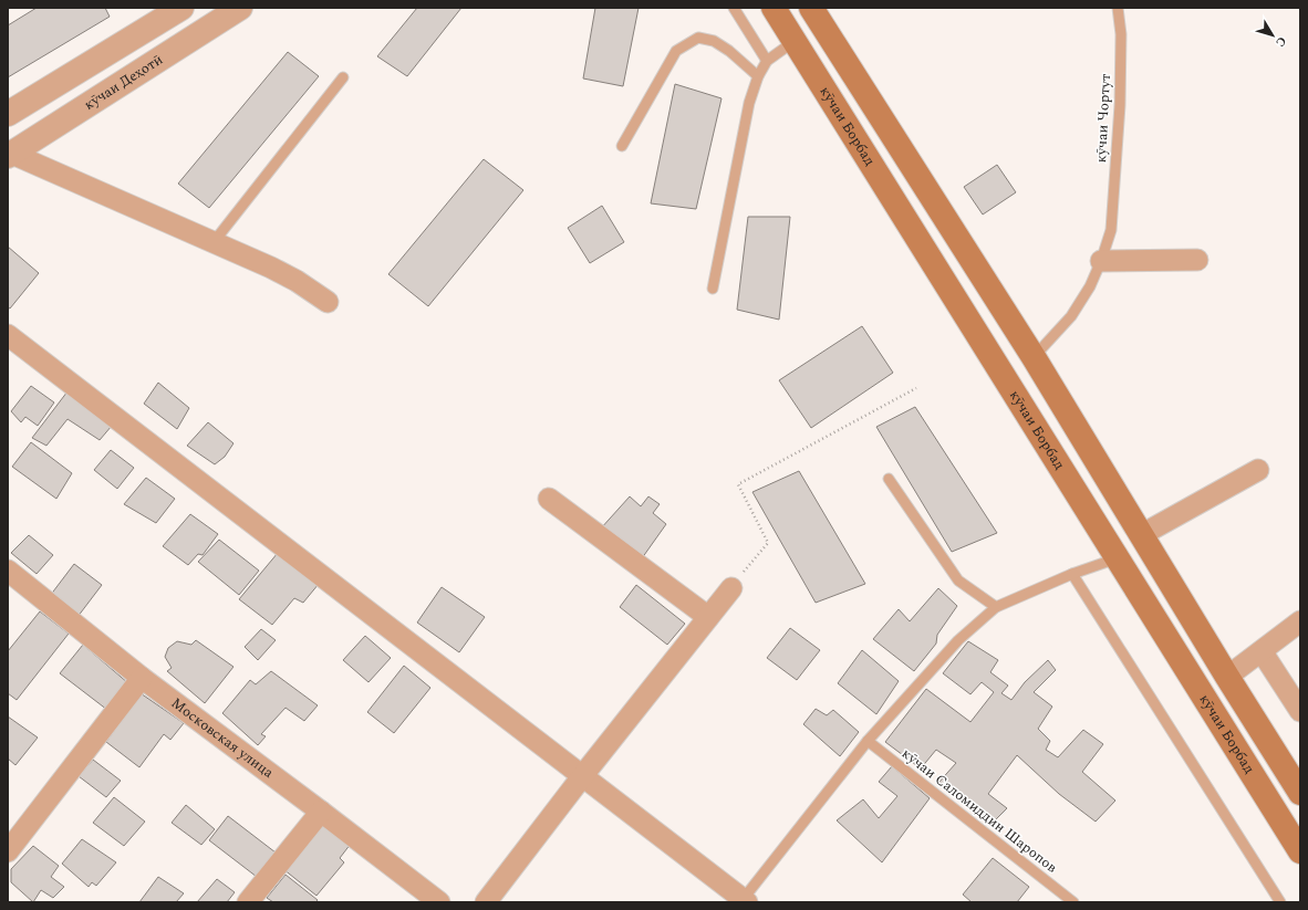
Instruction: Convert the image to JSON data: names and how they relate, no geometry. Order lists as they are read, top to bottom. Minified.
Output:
{"streets":{"main road":["кӯчаи Борбад"],"street":["кӯчаи Деҳотӣ","Московская улица"],"lane":["кӯчаи Чортут","кӯчаи Саломиддин Шаропов"]},"north":"bottom right"}
